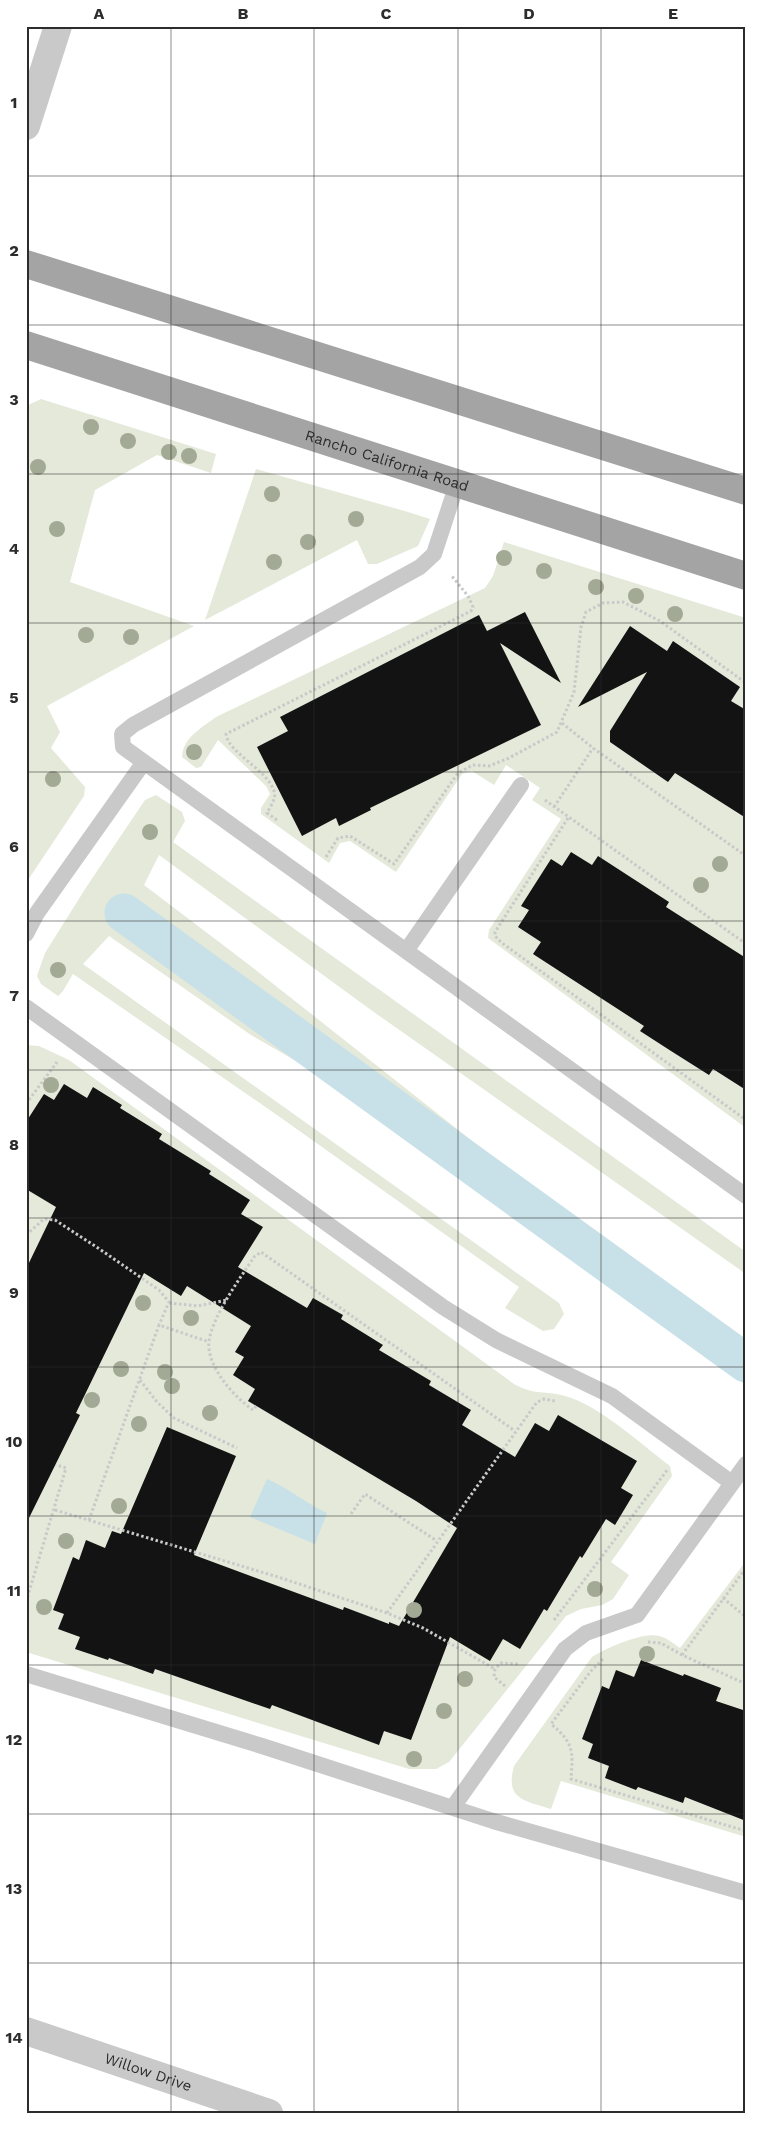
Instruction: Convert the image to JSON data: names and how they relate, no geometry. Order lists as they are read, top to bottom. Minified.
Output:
{"streets":{"main road":["Rancho California Road"],"street":["Willow Drive"]},"grid":{"columns":["A","B","C","D","E"],"rows":["1","2","3","4","5","6","7","8","9","10","11","12","13","14"]}}
